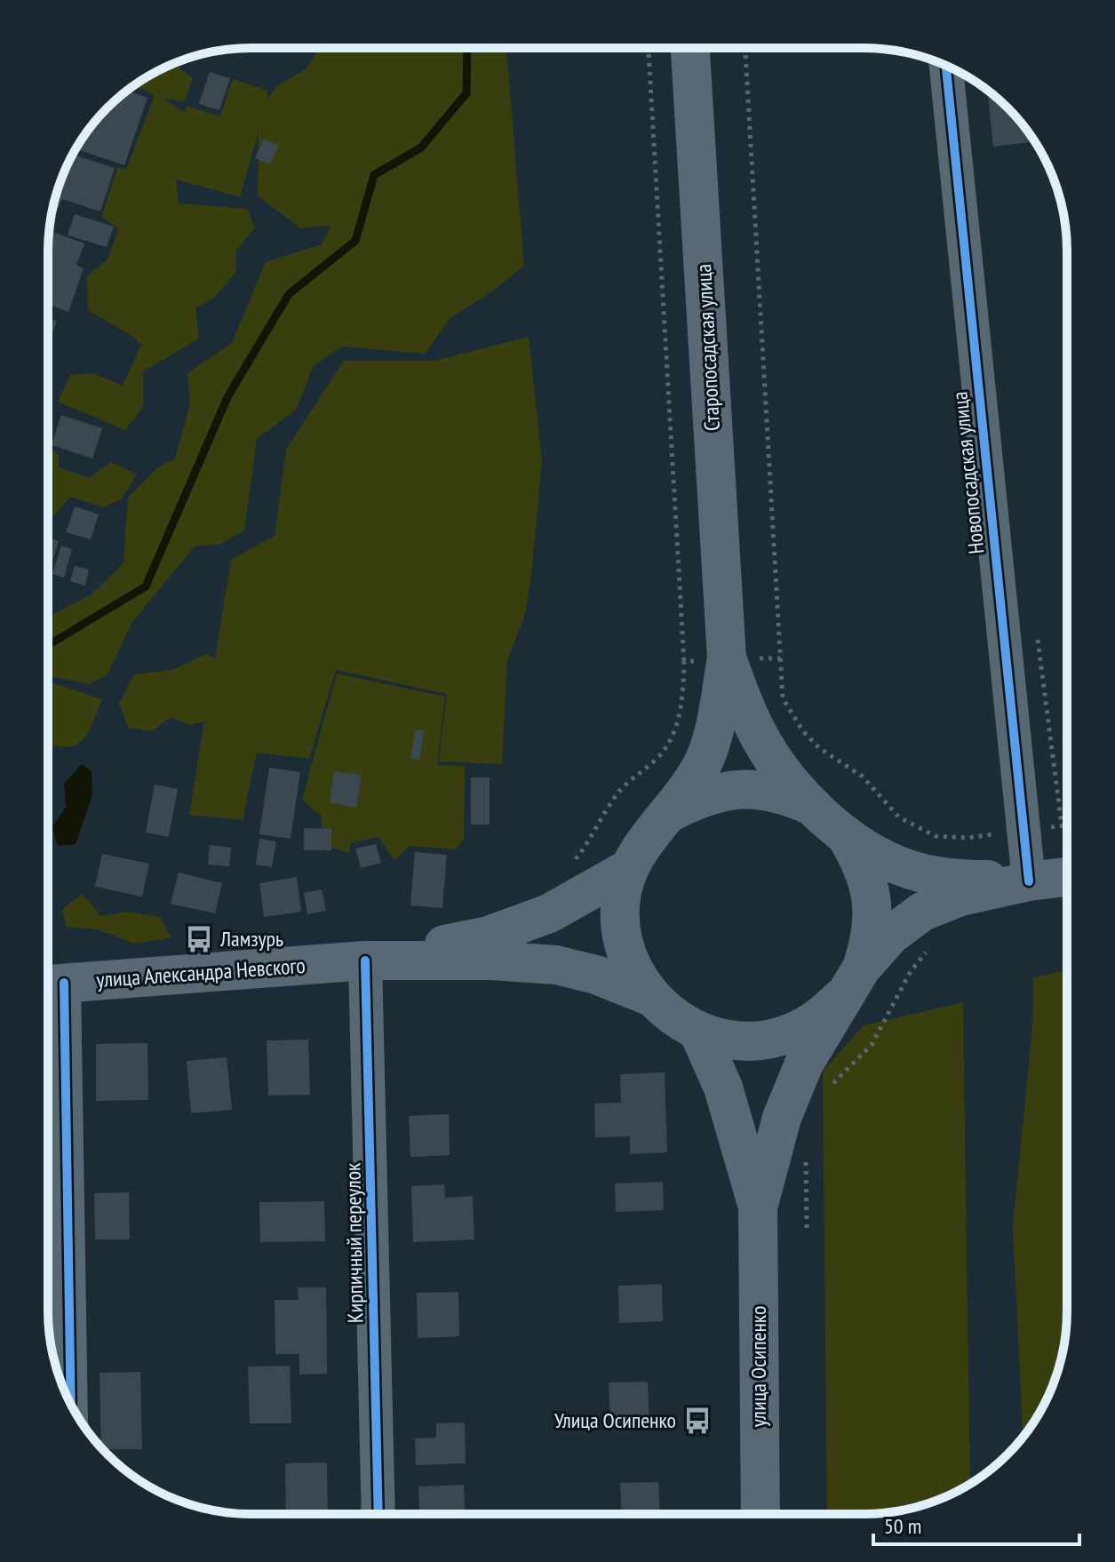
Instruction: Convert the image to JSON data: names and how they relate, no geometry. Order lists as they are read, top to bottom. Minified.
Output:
{"streets":{"main road":["Старопосадская улица","улица Александра Невского","улица Осипенко"],"street":["Новопосадская улица","Кирпичный переулок"]},"crossings":[["улица Александра Невского","Кирпичный переулок"]],"places":{"bus stop":["Ламзурь","Улица Осипенко"]},"scale_bar":"50 m"}
